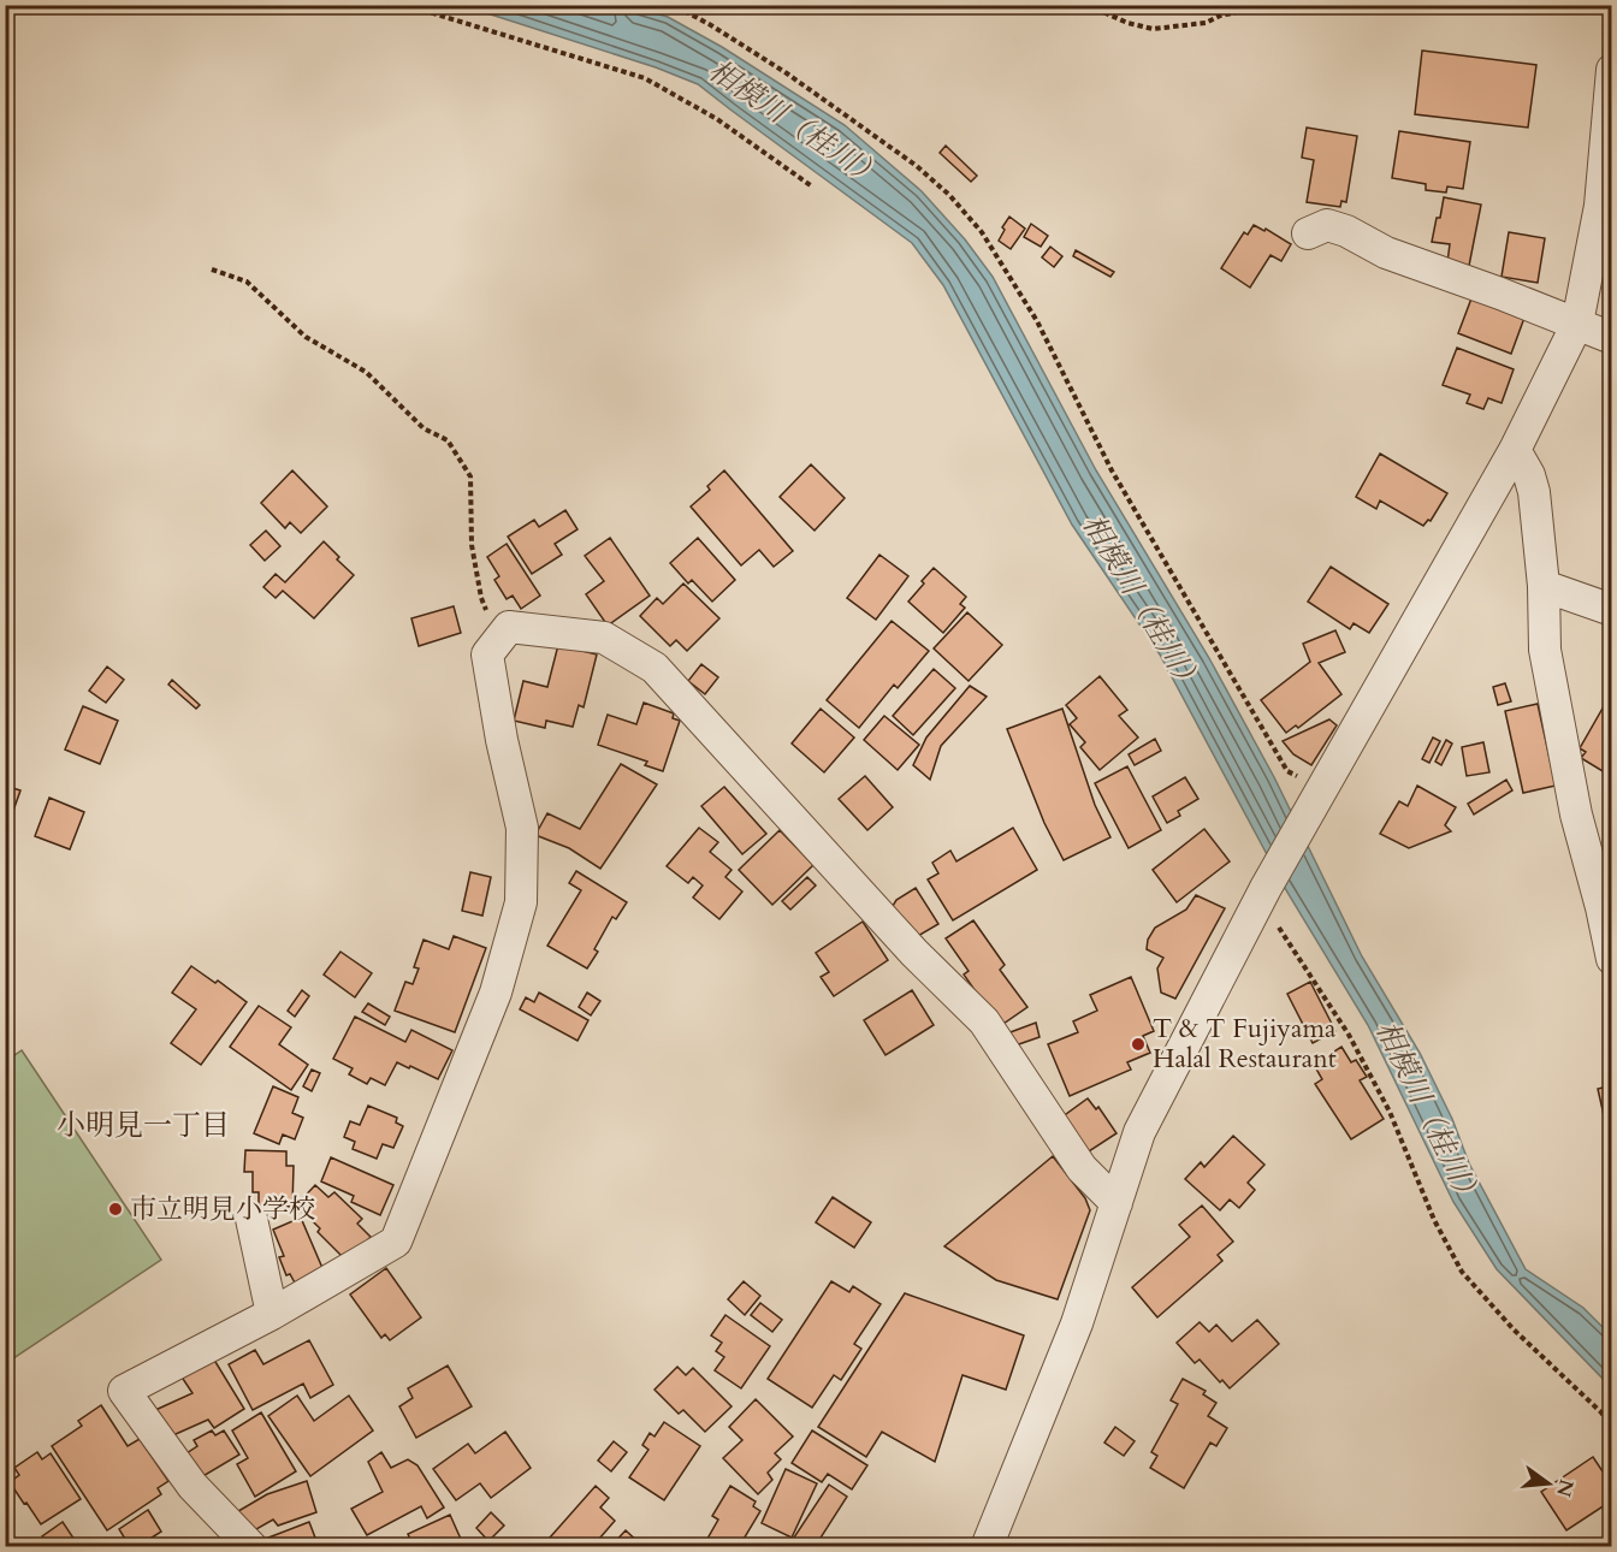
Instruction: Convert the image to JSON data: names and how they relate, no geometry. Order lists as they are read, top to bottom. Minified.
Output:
{"districts":["小明見一丁目"],"water":["相模川（桂川）"],"places":["T & T Fujiyama Halal Restaurant","市立明見小学校"],"north":"right"}
